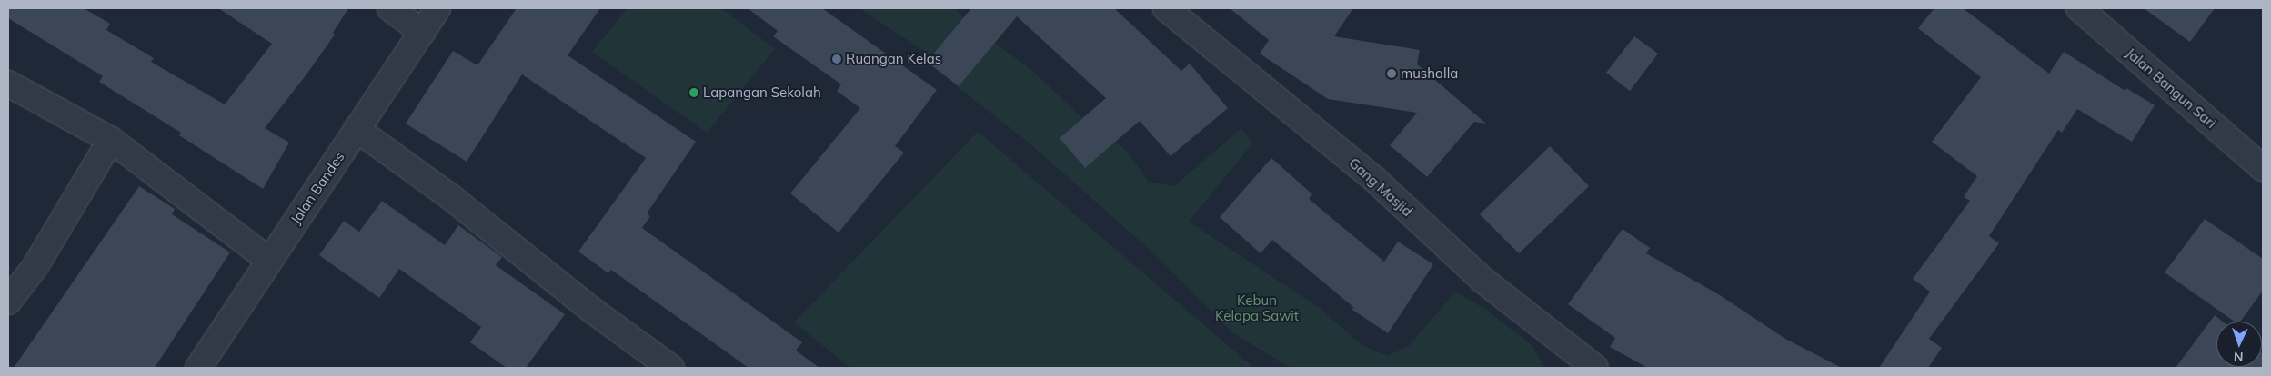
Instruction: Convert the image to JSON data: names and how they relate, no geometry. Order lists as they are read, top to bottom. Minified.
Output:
{"streets":{"street":["Jalan Bangun Sari","Gang Masjid","Jalan Bandes"]},"parks":["Kebun Kelapa Sawit"],"places":["Ruangan Kelas","mushalla","Lapangan Sekolah"],"north":"bottom"}
